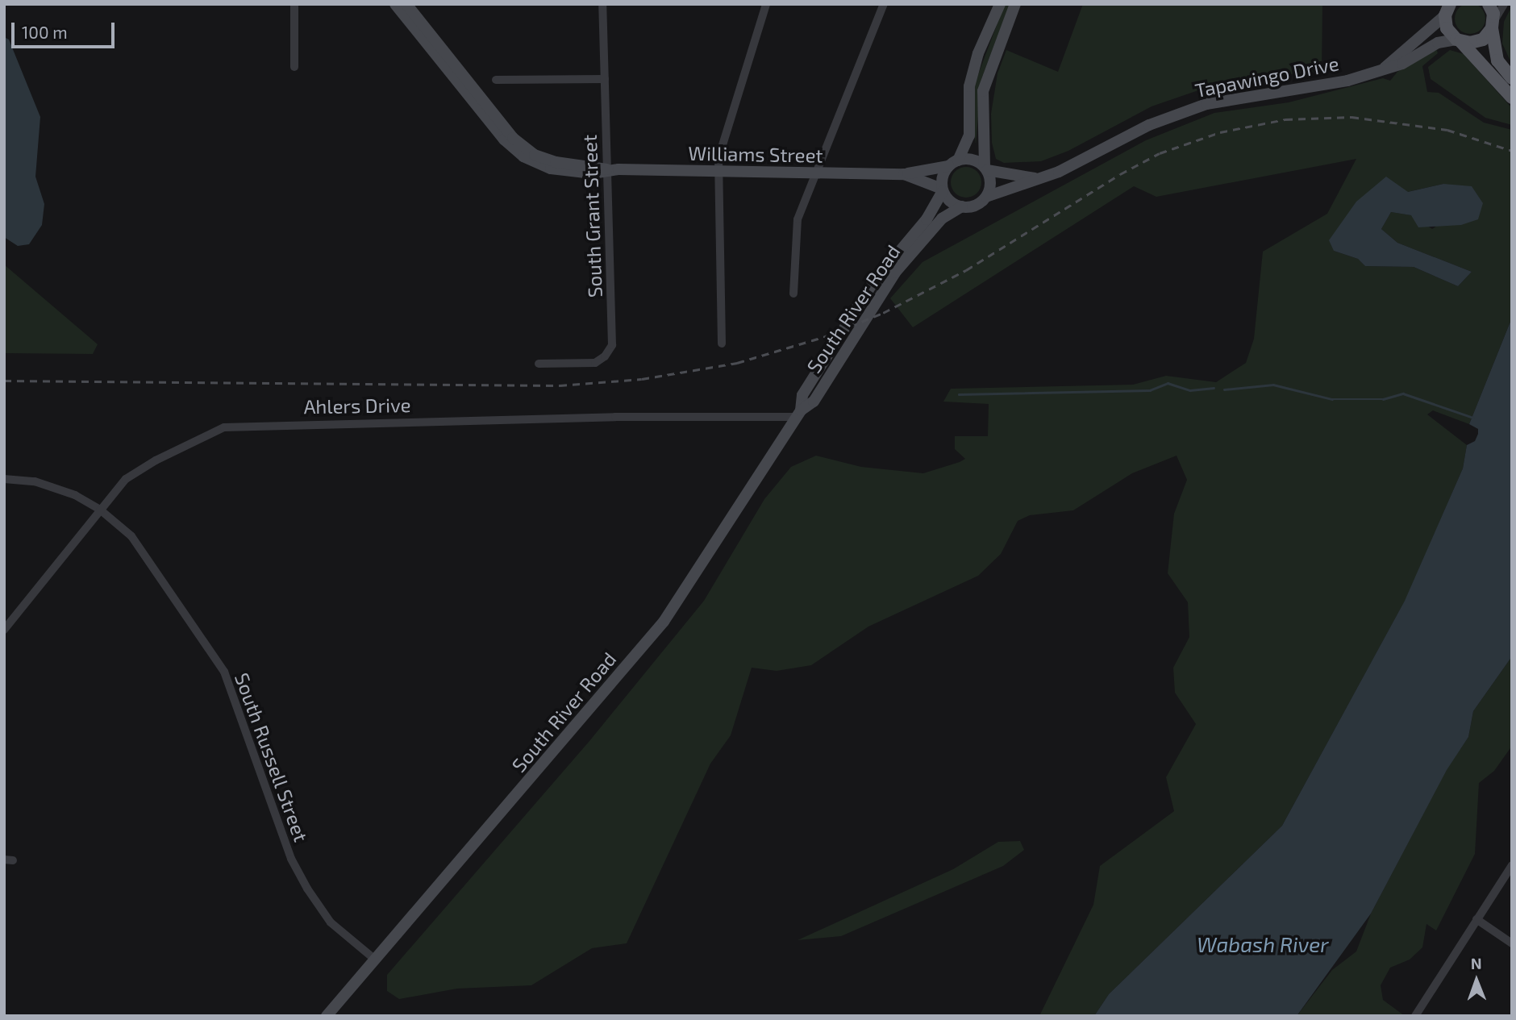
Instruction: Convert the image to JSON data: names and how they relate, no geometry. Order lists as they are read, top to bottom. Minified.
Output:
{"streets":{"main road":["Tapawingo Drive","Williams Street","South River Road"],"street":["South Grant Street","Ahlers Drive","South Russell Street"]},"crossings":[["Tapawingo Drive","Williams Street"],["Tapawingo Drive","South River Road"],["Williams Street","South Grant Street"],["Williams Street","South River Road"],["South River Road","Ahlers Drive"],["South River Road","South Russell Street"],["Ahlers Drive","South Russell Street"]],"water":["Wabash River"],"scale_bar":"100 m","north":"top"}
